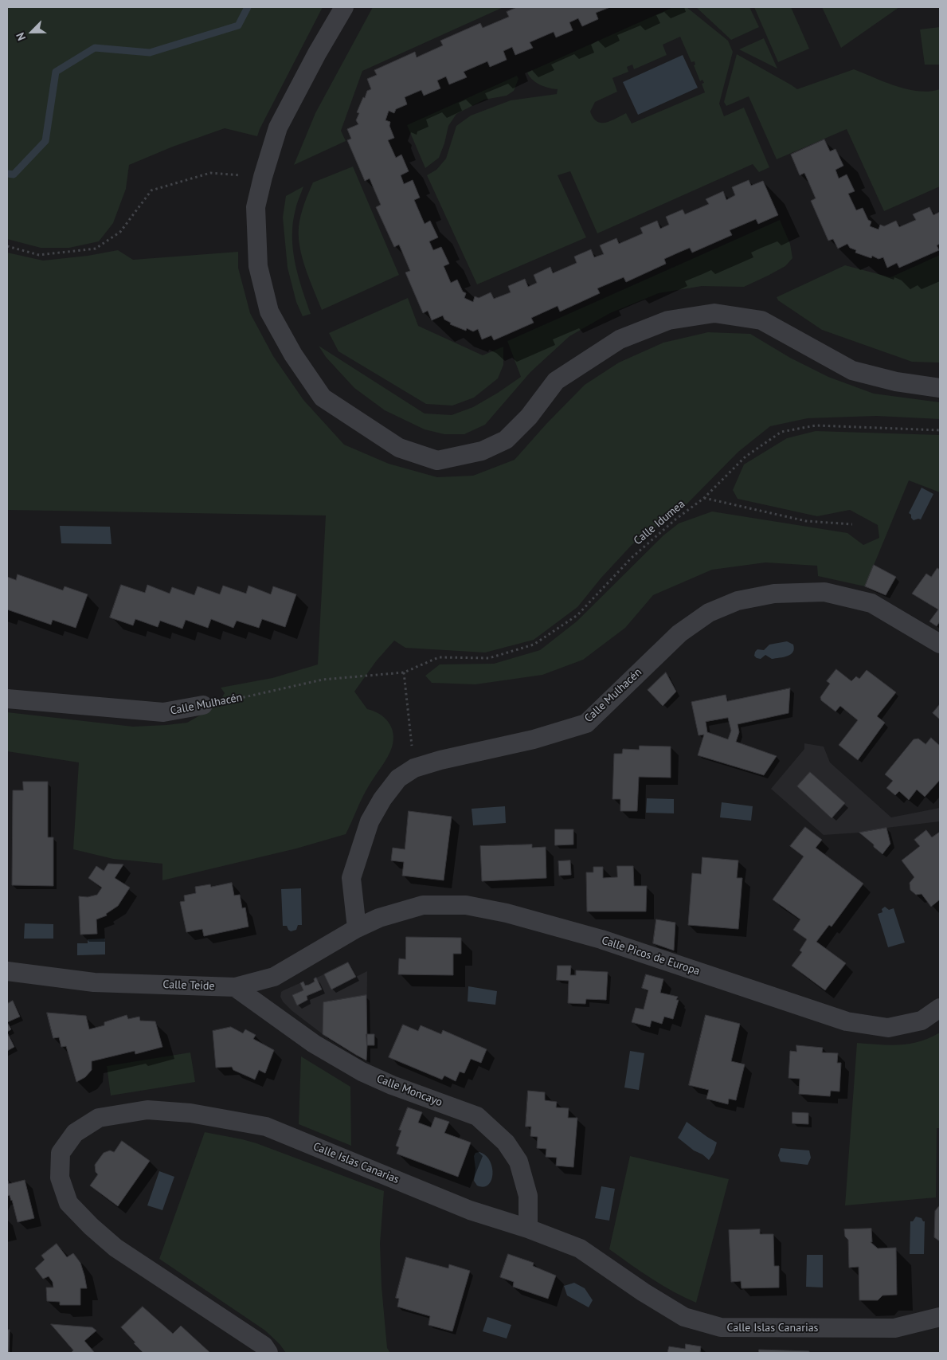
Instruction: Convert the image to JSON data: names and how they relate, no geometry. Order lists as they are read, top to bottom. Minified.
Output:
{"streets":{"street":["Calle Mulhacén","Calle Picos de Europa","Calle Teide","Calle Moncayo","Calle Islas Canarias"],"path":["Calle Idumea"]},"crossings":[["Calle Idumea","Calle Mulhacén"],["Calle Mulhacén","Calle Picos de Europa"],["Calle Mulhacén","Calle Teide"],["Calle Picos de Europa","Calle Teide"],["Calle Teide","Calle Moncayo"],["Calle Moncayo","Calle Islas Canarias"]],"north":"bottom left"}
